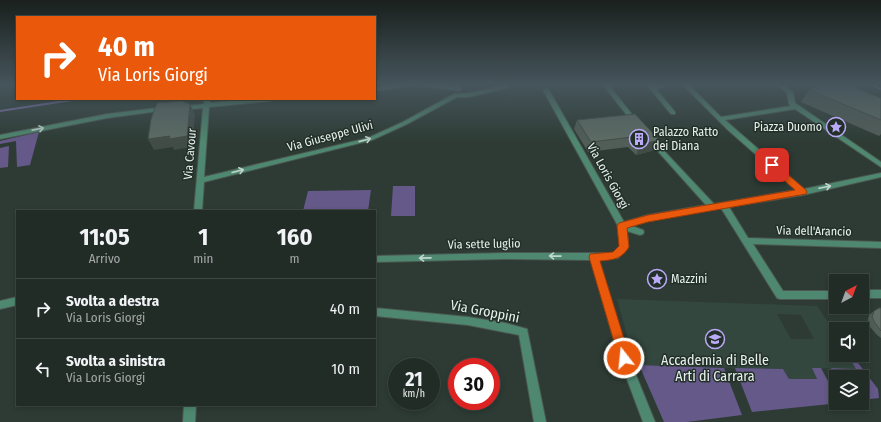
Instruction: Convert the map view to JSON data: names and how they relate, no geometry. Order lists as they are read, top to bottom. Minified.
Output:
{"streets":{"street":["Via Giuseppe Ulivi","Via Cavour","Via Loris Giorgi","Via dell'Arancio","Via sette luglio","Via Groppini"]},"crossings":[["Via Giuseppe Ulivi","Via Cavour"],["Via Loris Giorgi","Via sette luglio"]],"one_way":["Via Giuseppe Ulivi","Via sette luglio"],"places":{"place":["Piazza Duomo","Mazzini"],"building":["Palazzo Ratto dei Diana"],"school or university":["Accademia di Belle Arti di Carrara"]},"north":"top right","page":{"turn":["40 m","Via Loris Giorgi"],"eta":["11:05","Arrivo","1","min","160","m"],"list":[{"name":"Svolta a destra","note":"Via Loris Giorgi","value":"40 m"},{"name":"Svolta a sinistra","note":"Via Loris Giorgi","value":"10 m"}],"speed":"21 km/h","limit":"30"}}
